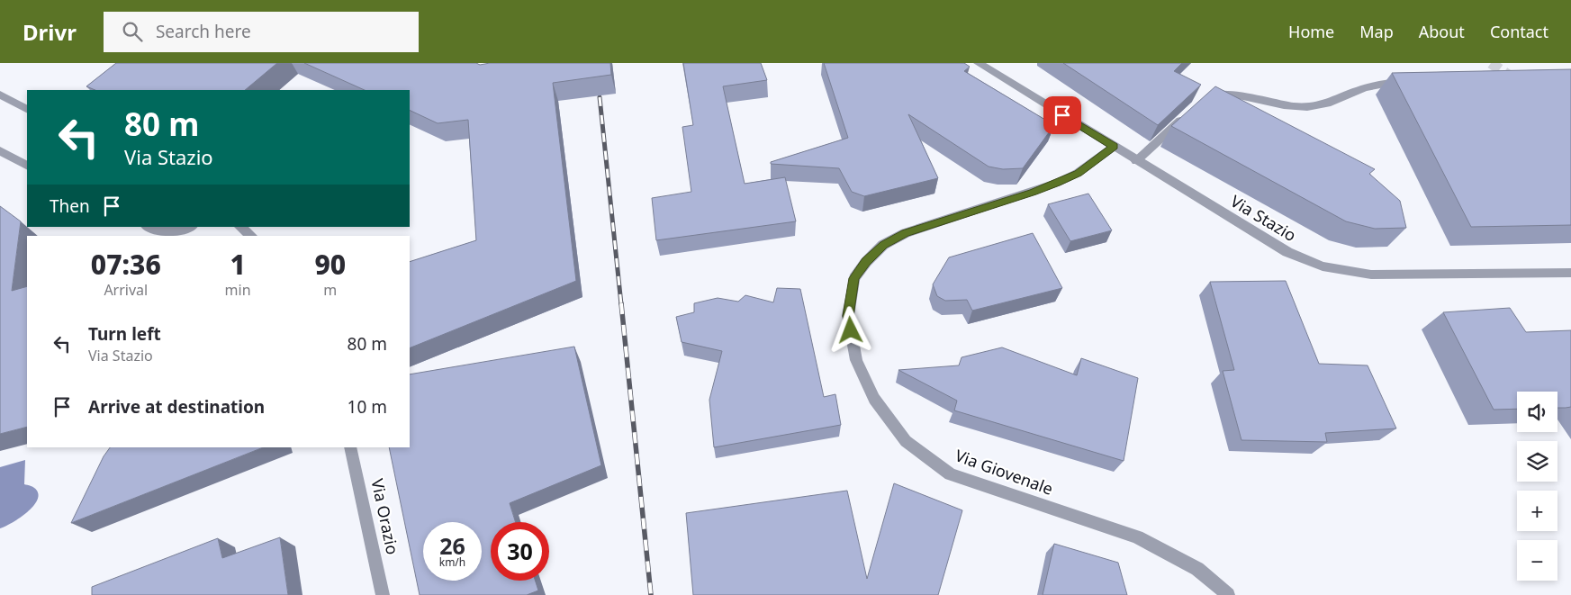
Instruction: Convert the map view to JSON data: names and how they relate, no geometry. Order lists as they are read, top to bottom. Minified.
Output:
{"streets":{"street":["Via Stazio","Via Giovenale","Via Orazio"]},"crossings":[["Via Stazio","Via Giovenale"]],"page":{"header":"Drivr","search":"Search here","nav":["Home","Map","About","Contact"],"turn":["80 m","Via Stazio"],"then":"Then","eta":["07:36","Arrival","1","min","90","m"],"list":[{"name":"Turn left","note":"Via Stazio","value":"80 m"},{"name":"Arrive at destination","value":"10 m"}],"map_buttons":["+","−"],"speed":"26 km/h","limit":"30"}}
